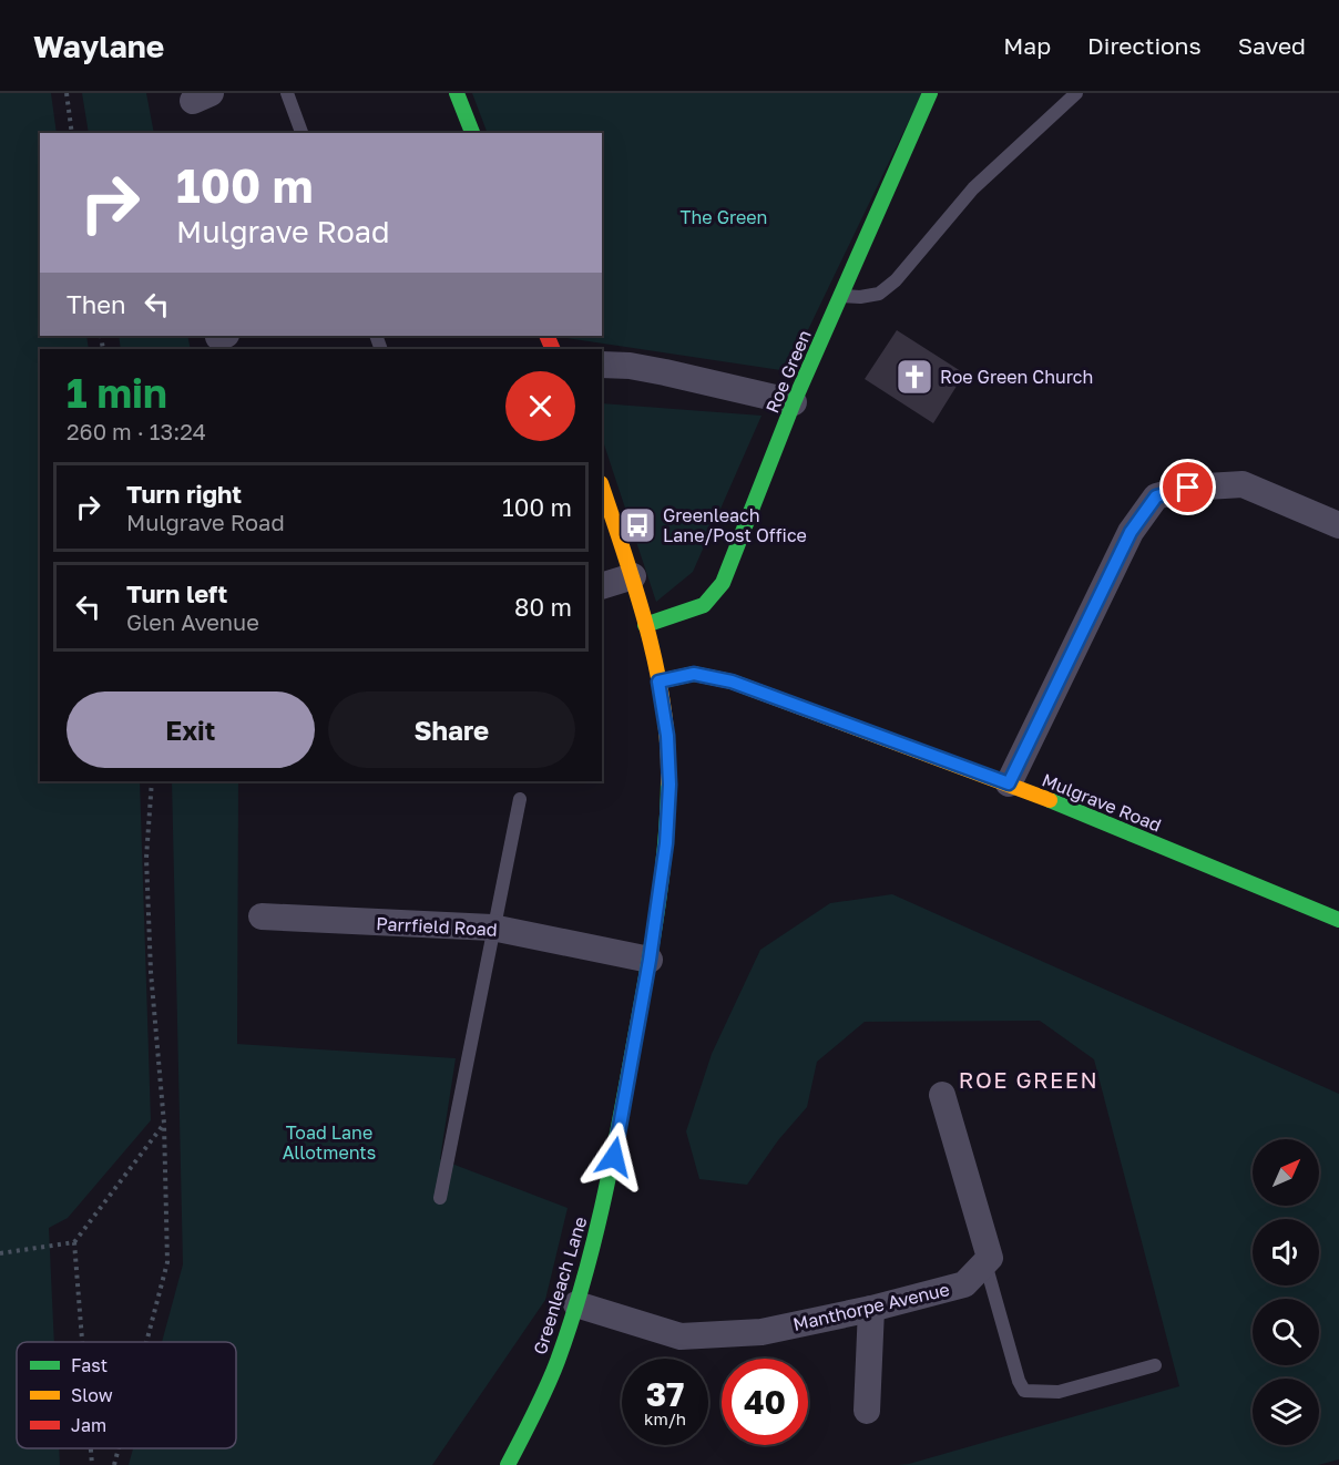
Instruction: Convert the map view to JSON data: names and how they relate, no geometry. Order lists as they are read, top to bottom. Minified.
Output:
{"streets":{"street":["Roe Green","Mulgrave Road","Parrfield Road","Greenleach Lane","Manthorpe Avenue"]},"crossings":[["Roe Green","Greenleach Lane"],["Mulgrave Road","Greenleach Lane"],["Parrfield Road","Greenleach Lane"],["Greenleach Lane","Manthorpe Avenue"]],"districts":["ROE GREEN"],"parks":["The Green","Toad Lane Allotments"],"places":{"church":["Roe Green Church"],"bus stop":["Greenleach Lane/Post Office"]},"legend":["Fast","Slow","Jam"],"north":"top right","page":{"header":"Waylane","nav":["Map","Directions","Saved"],"turn":["100 m","Mulgrave Road"],"then":"Then","heading":["1 min","260 m · 13:24"],"list":[{"name":"Turn right","note":"Mulgrave Road","value":"100 m"},{"name":"Turn left","note":"Glen Avenue","value":"80 m"}],"buttons":["Exit","Share"],"speed":"37 km/h","limit":"40"}}
